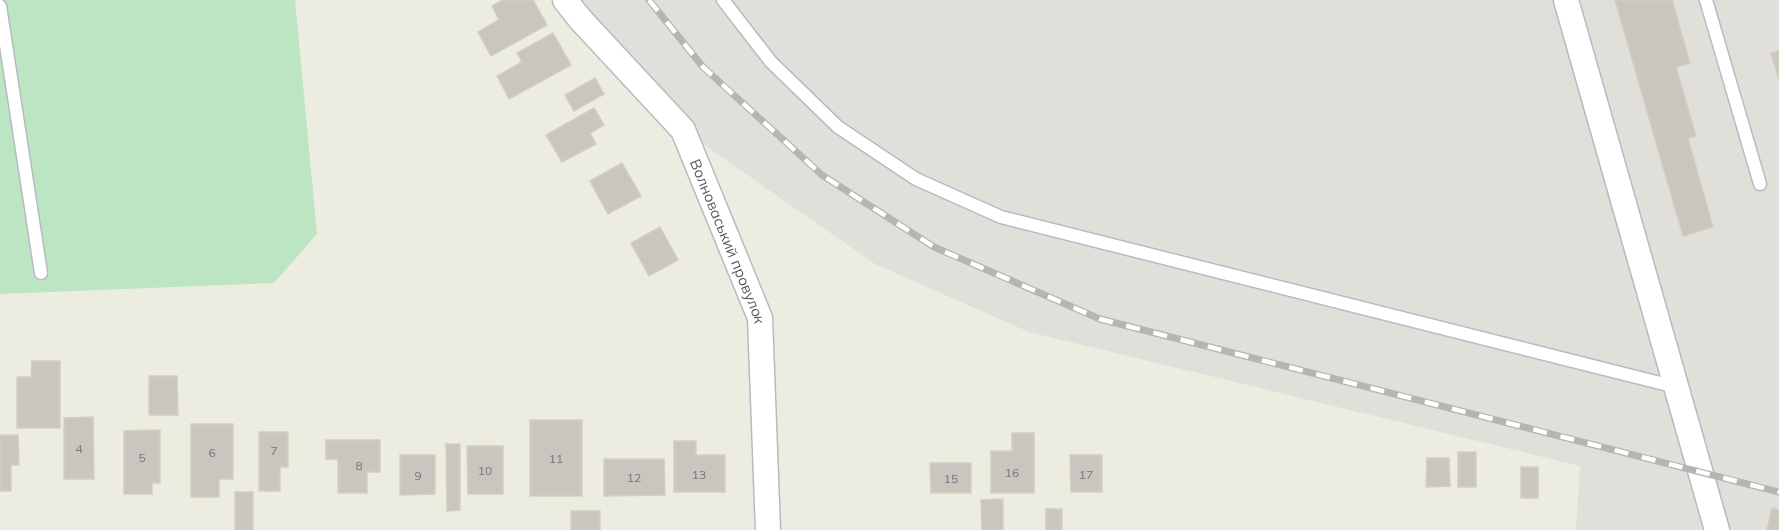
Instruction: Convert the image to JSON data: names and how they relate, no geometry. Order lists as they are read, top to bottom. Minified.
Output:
{"streets":{"street":["Волноваський провулок"]},"house_numbers":["4","7","6","5","11","8","10","16","13","17","9","12","15"]}
